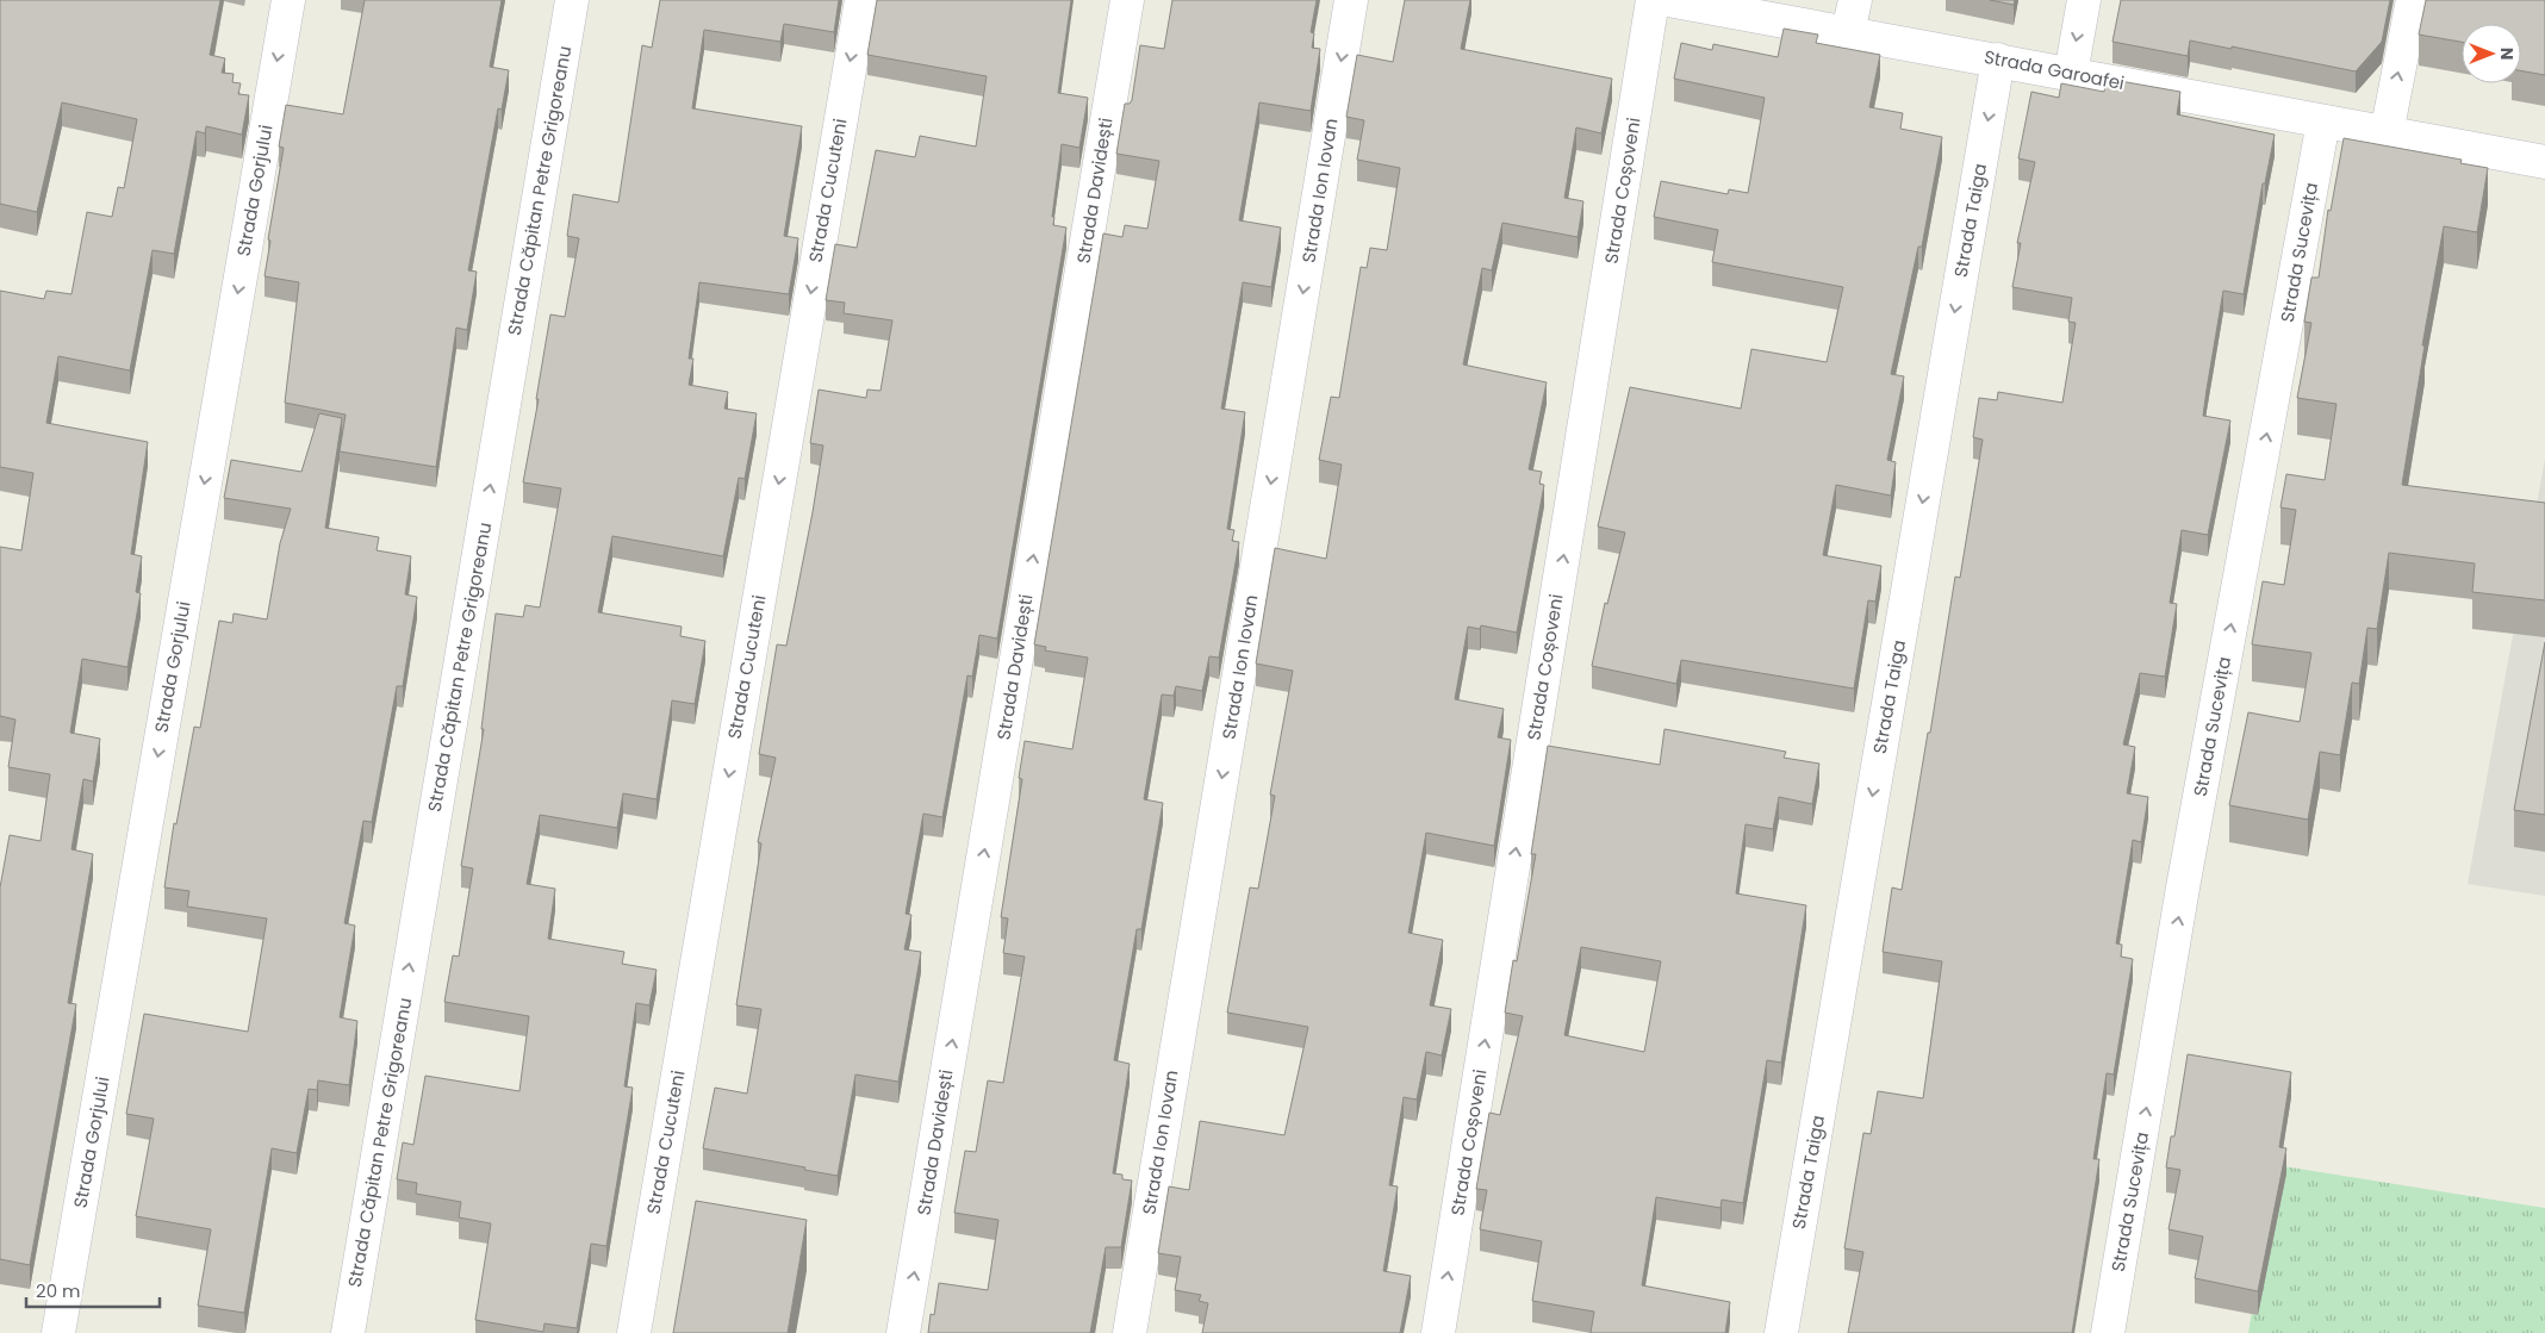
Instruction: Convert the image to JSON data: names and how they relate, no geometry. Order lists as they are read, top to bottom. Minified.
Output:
{"streets":{"street":["Strada Garoafei","Strada Gorjului","Strada Căpitan Petre Grigoreanu","Strada Cucuteni","Strada Davidești","Strada Ion Iovan","Strada Coșoveni","Strada Taiga","Strada Sucevița"]},"crossings":[["Strada Garoafei","Strada Taiga"],["Strada Garoafei","Strada Sucevița"]],"one_way":["Strada Gorjului","Strada Căpitan Petre Grigoreanu","Strada Cucuteni","Strada Davidești","Strada Ion Iovan","Strada Coșoveni","Strada Taiga","Strada Sucevița"],"scale_bar":"20 m","north":"right"}
